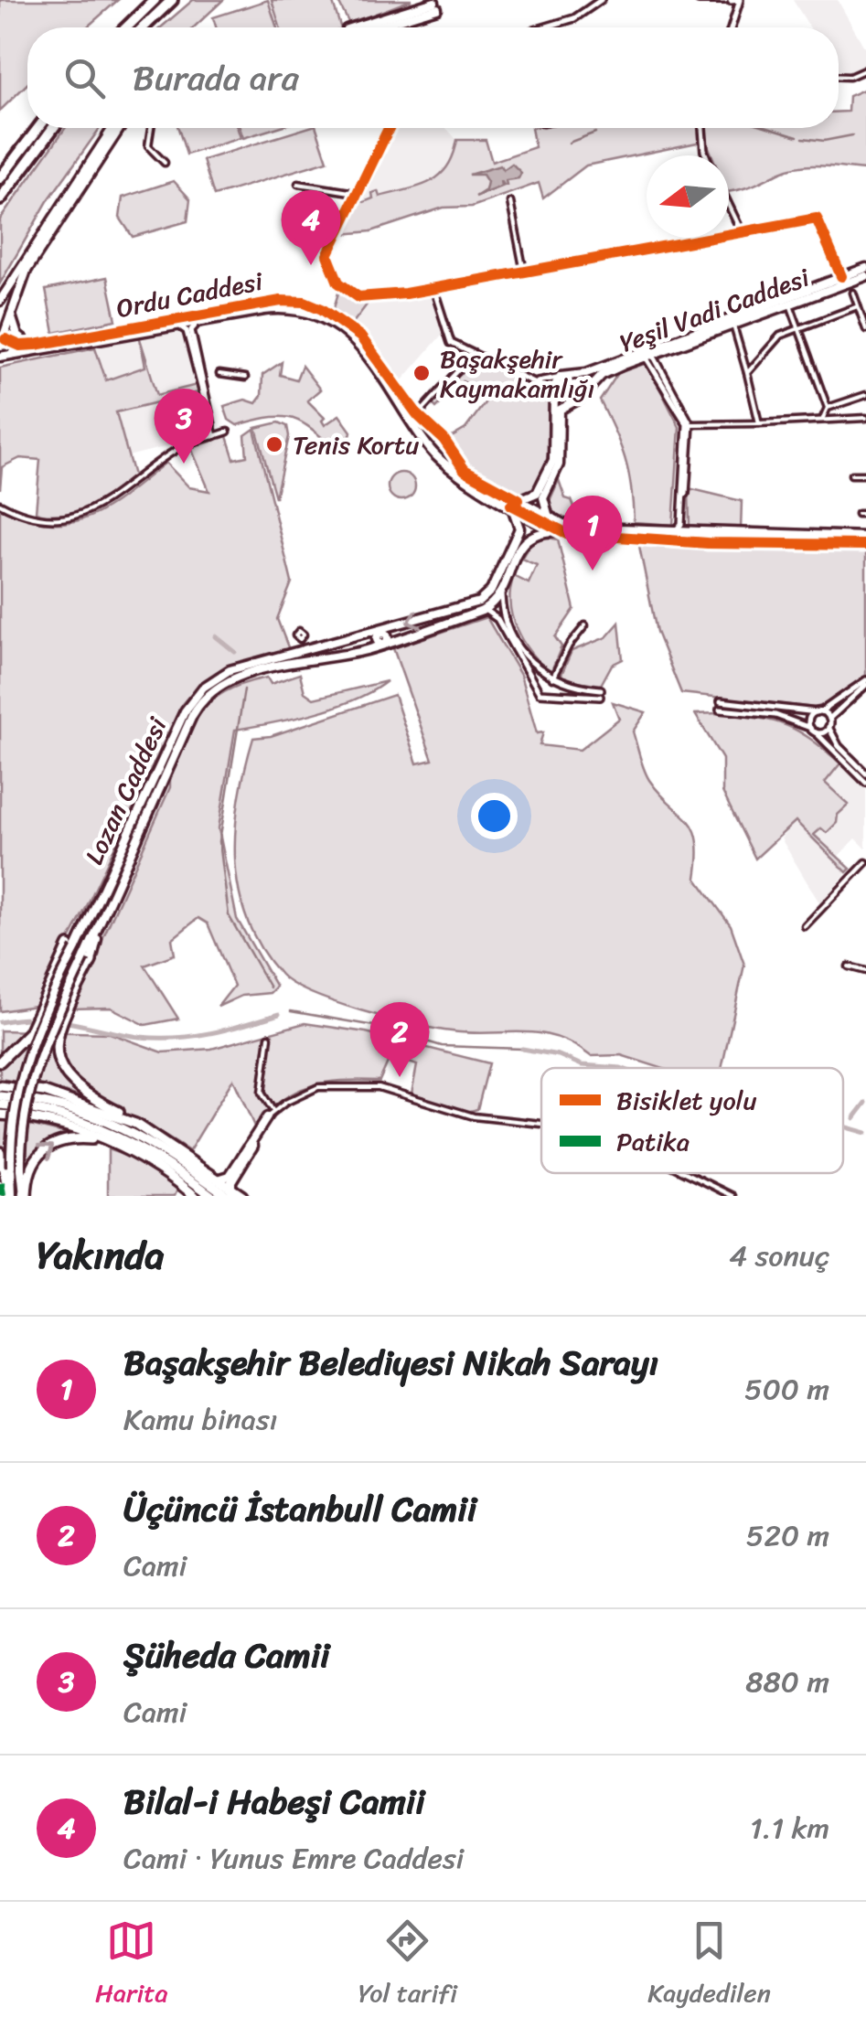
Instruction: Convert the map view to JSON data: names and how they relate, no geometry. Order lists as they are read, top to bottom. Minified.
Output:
{"streets":{"main road":["Ordu Caddesi","Yeşil Vadi Caddesi","Lozan Caddesi"]},"places":["Başakşehir Kaymakamlığı","Tenis Kortu"],"legend":["Bisiklet yolu","Patika"],"north":"left","page":{"search":"Burada ara","pins":["4","3","1","2"],"heading":["Yakında","4 sonuç"],"list":[{"mark":"1","name":"Başakşehir Belediyesi Nikah Sarayı","note":"Kamu binası","value":"500 m"},{"mark":"2","name":"Üçüncü İstanbull Camii","note":"Cami","value":"520 m"},{"mark":"3","name":"Şüheda Camii","note":"Cami","value":"880 m"},{"mark":"4","name":"Bilal-i Habeşi Camii","note":"Cami · Yunus Emre Caddesi","value":"1.1 km"}],"nav":["Harita","Yol tarifi","Kaydedilen"]}}
